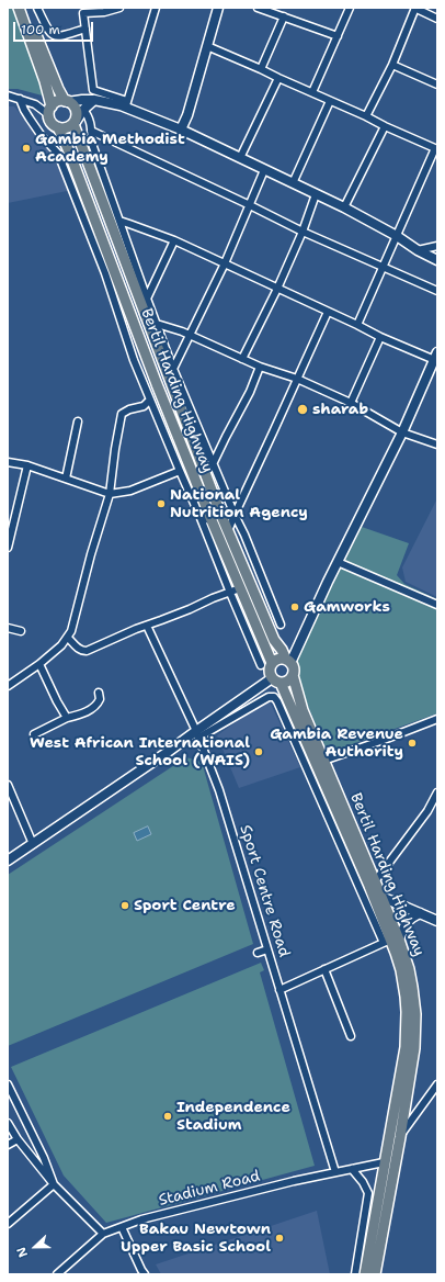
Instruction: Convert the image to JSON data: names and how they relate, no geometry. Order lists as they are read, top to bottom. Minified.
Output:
{"streets":{"main road":["Bertil Harding Highway"],"street":["Sport Centre Road","Stadium Road"]},"crossings":[["Bertil Harding Highway","Stadium Road"],["Sport Centre Road","Stadium Road"]],"places":["Gambia Methodist Academy","sharab","National Nutrition Agency","Gamworks","Gambia Revenue Authority","West African International School (WAIS)","Sport Centre","Independence Stadium","Bakau Newtown Upper Basic School"],"scale_bar":"100 m","north":"left"}
